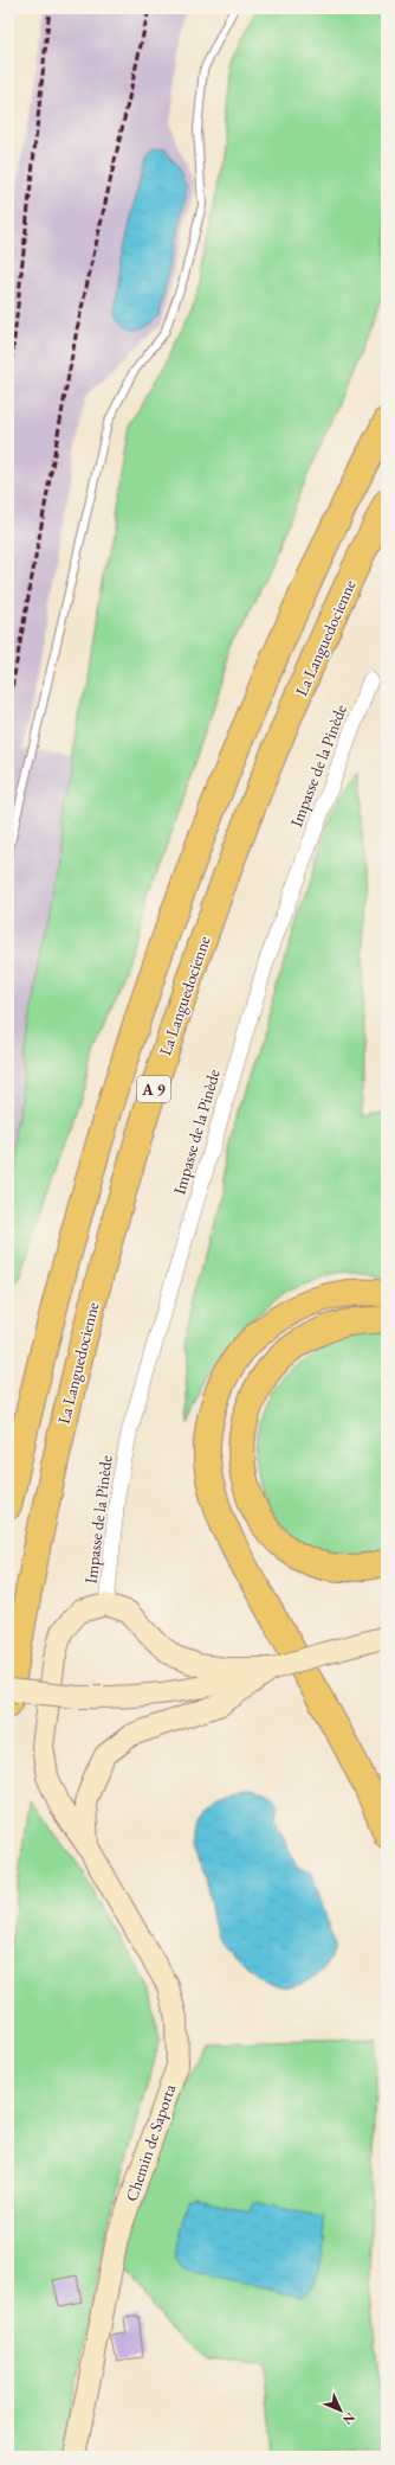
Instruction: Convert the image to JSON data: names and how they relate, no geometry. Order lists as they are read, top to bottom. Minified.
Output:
{"streets":{"highway":["La Languedocienne","A 9"],"street":["Impasse de la Pinède","Chemin de Saporta"]},"crossings":[["Impasse de la Pinède","Chemin de Saporta"]],"north":"bottom right"}
